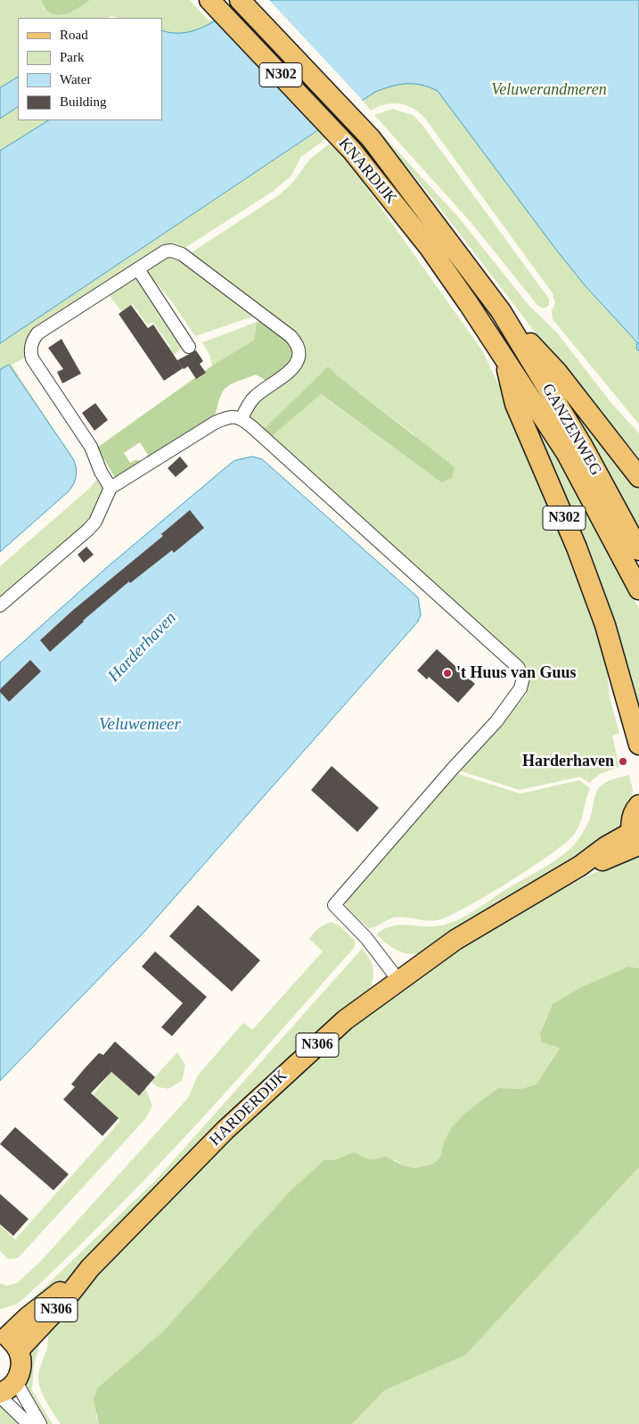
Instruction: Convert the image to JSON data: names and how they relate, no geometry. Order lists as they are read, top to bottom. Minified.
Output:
{"streets":{"main road":["N302","KNARDIJK","GANZENWEG","N306","HARDERDIJK"]},"crossings":[["N302","KNARDIJK"],["N302","GANZENWEG"],["KNARDIJK","GANZENWEG"],["N306","HARDERDIJK"]],"water":["Harderhaven","Veluwemeer"],"parks":["Veluwerandmeren"],"places":["'t Huus van Guus","Harderhaven"],"legend":["Road","Park","Water","Building"]}
